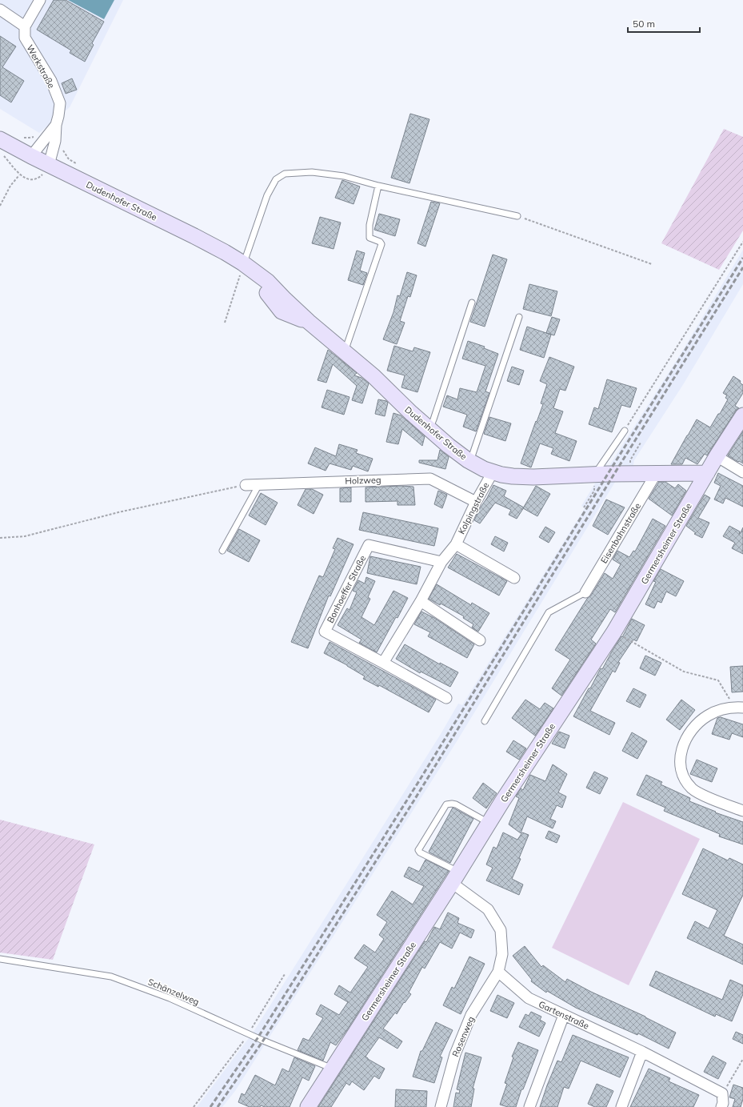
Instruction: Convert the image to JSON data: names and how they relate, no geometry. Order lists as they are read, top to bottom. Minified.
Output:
{"streets":{"street":["Werkstraße","Dudenhofer Straße","Holzweg","Kolpingstraße","Eisenbahnstraße","Germersheimer Straße","Bonhoeffer Straße","Gartenstraße","Rosenweg"],"lane":["Schänzelweg"]},"crossings":[["Werkstraße","Dudenhofer Straße"],["Dudenhofer Straße","Kolpingstraße"],["Dudenhofer Straße","Eisenbahnstraße"],["Dudenhofer Straße","Germersheimer Straße"],["Holzweg","Kolpingstraße"],["Kolpingstraße","Bonhoeffer Straße"],["Germersheimer Straße","Schänzelweg"],["Gartenstraße","Rosenweg"]],"scale_bar":"50 m"}
